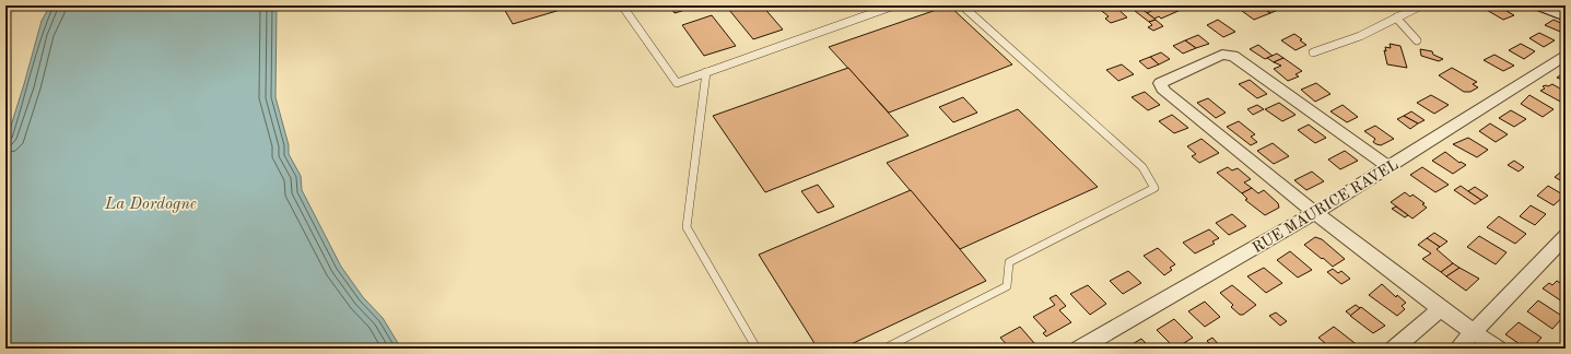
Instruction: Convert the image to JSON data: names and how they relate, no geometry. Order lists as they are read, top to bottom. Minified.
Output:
{"streets":{"street":["RUE MAURICE RAVEL"]},"water":["La Dordogne"]}
